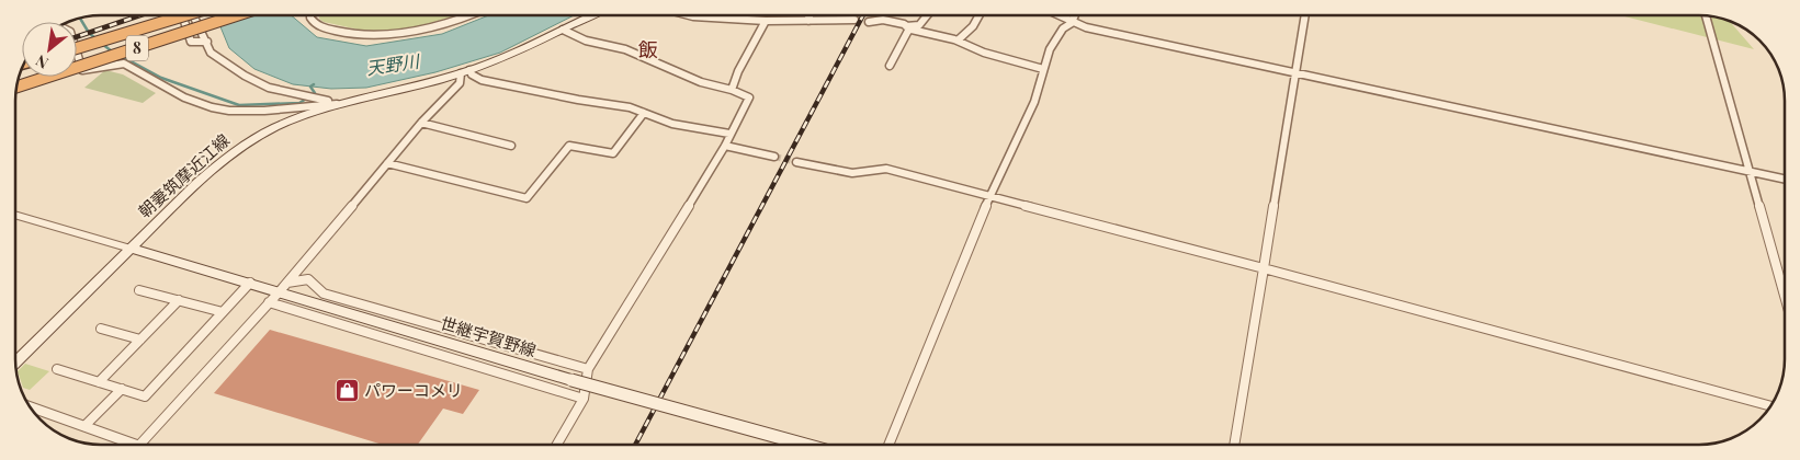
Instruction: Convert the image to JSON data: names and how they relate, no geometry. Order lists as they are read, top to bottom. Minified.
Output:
{"streets":{"highway":["8"],"main road":["朝妻筑摩近江線","世継宇賀野線"]},"crossings":[["朝妻筑摩近江線","世継宇賀野線"]],"districts":["飯"],"water":["天野川"],"places":{"shop":["パワーコメリ"]},"north":"bottom left"}
